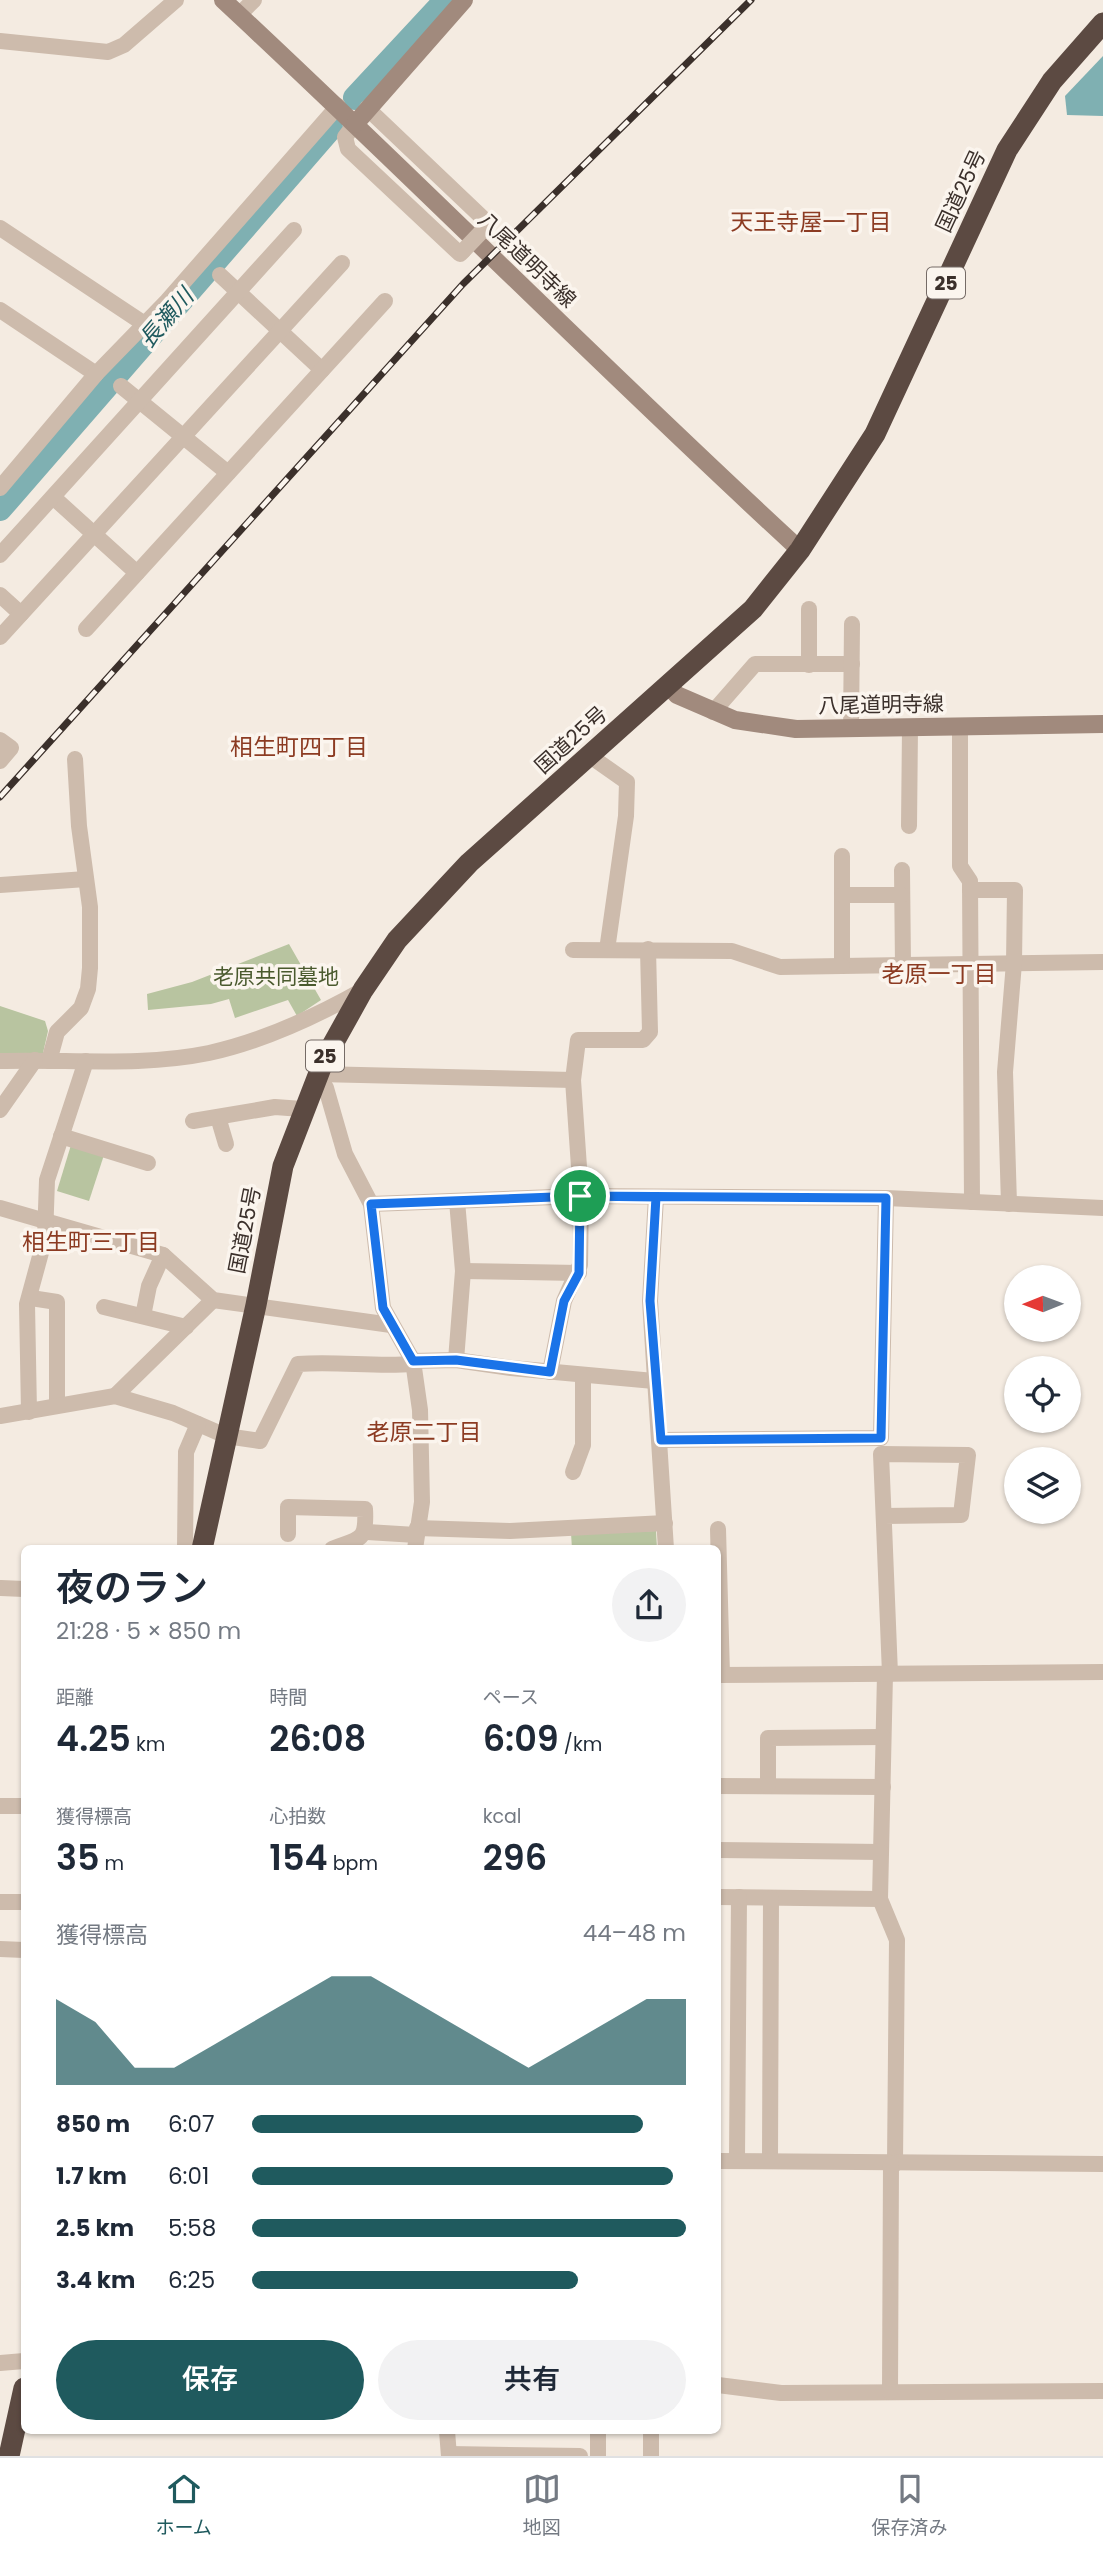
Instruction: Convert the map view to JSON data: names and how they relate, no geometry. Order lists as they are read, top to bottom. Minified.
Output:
{"streets":{"highway":["国道25号","25"],"main road":["八尾道明寺線"]},"crossings":[["国道25号","八尾道明寺線"]],"districts":["天王寺屋一丁目","相生町四丁目","老原一丁目","相生町三丁目","老原二丁目"],"water":["長瀬川"],"parks":["老原共同墓地"],"north":"left","page":{"heading":["夜のラン","21:28 · 5 × 850 m"],"stats":[["距離","4.25 km"],["時間","26:08"],["ペース","6:09 /km"],["獲得標高","35 m"],["心拍数","154 bpm"],["kcal","296"]],"chart":["獲得標高","44–48 m"],"list":[{"name":"850 m","note":"6:07"},{"name":"1.7 km","note":"6:01"},{"name":"2.5 km","note":"5:58"},{"name":"3.4 km","note":"6:25"}],"buttons":["保存","共有"],"tabs":["ホーム","地図","保存済み"]}}
